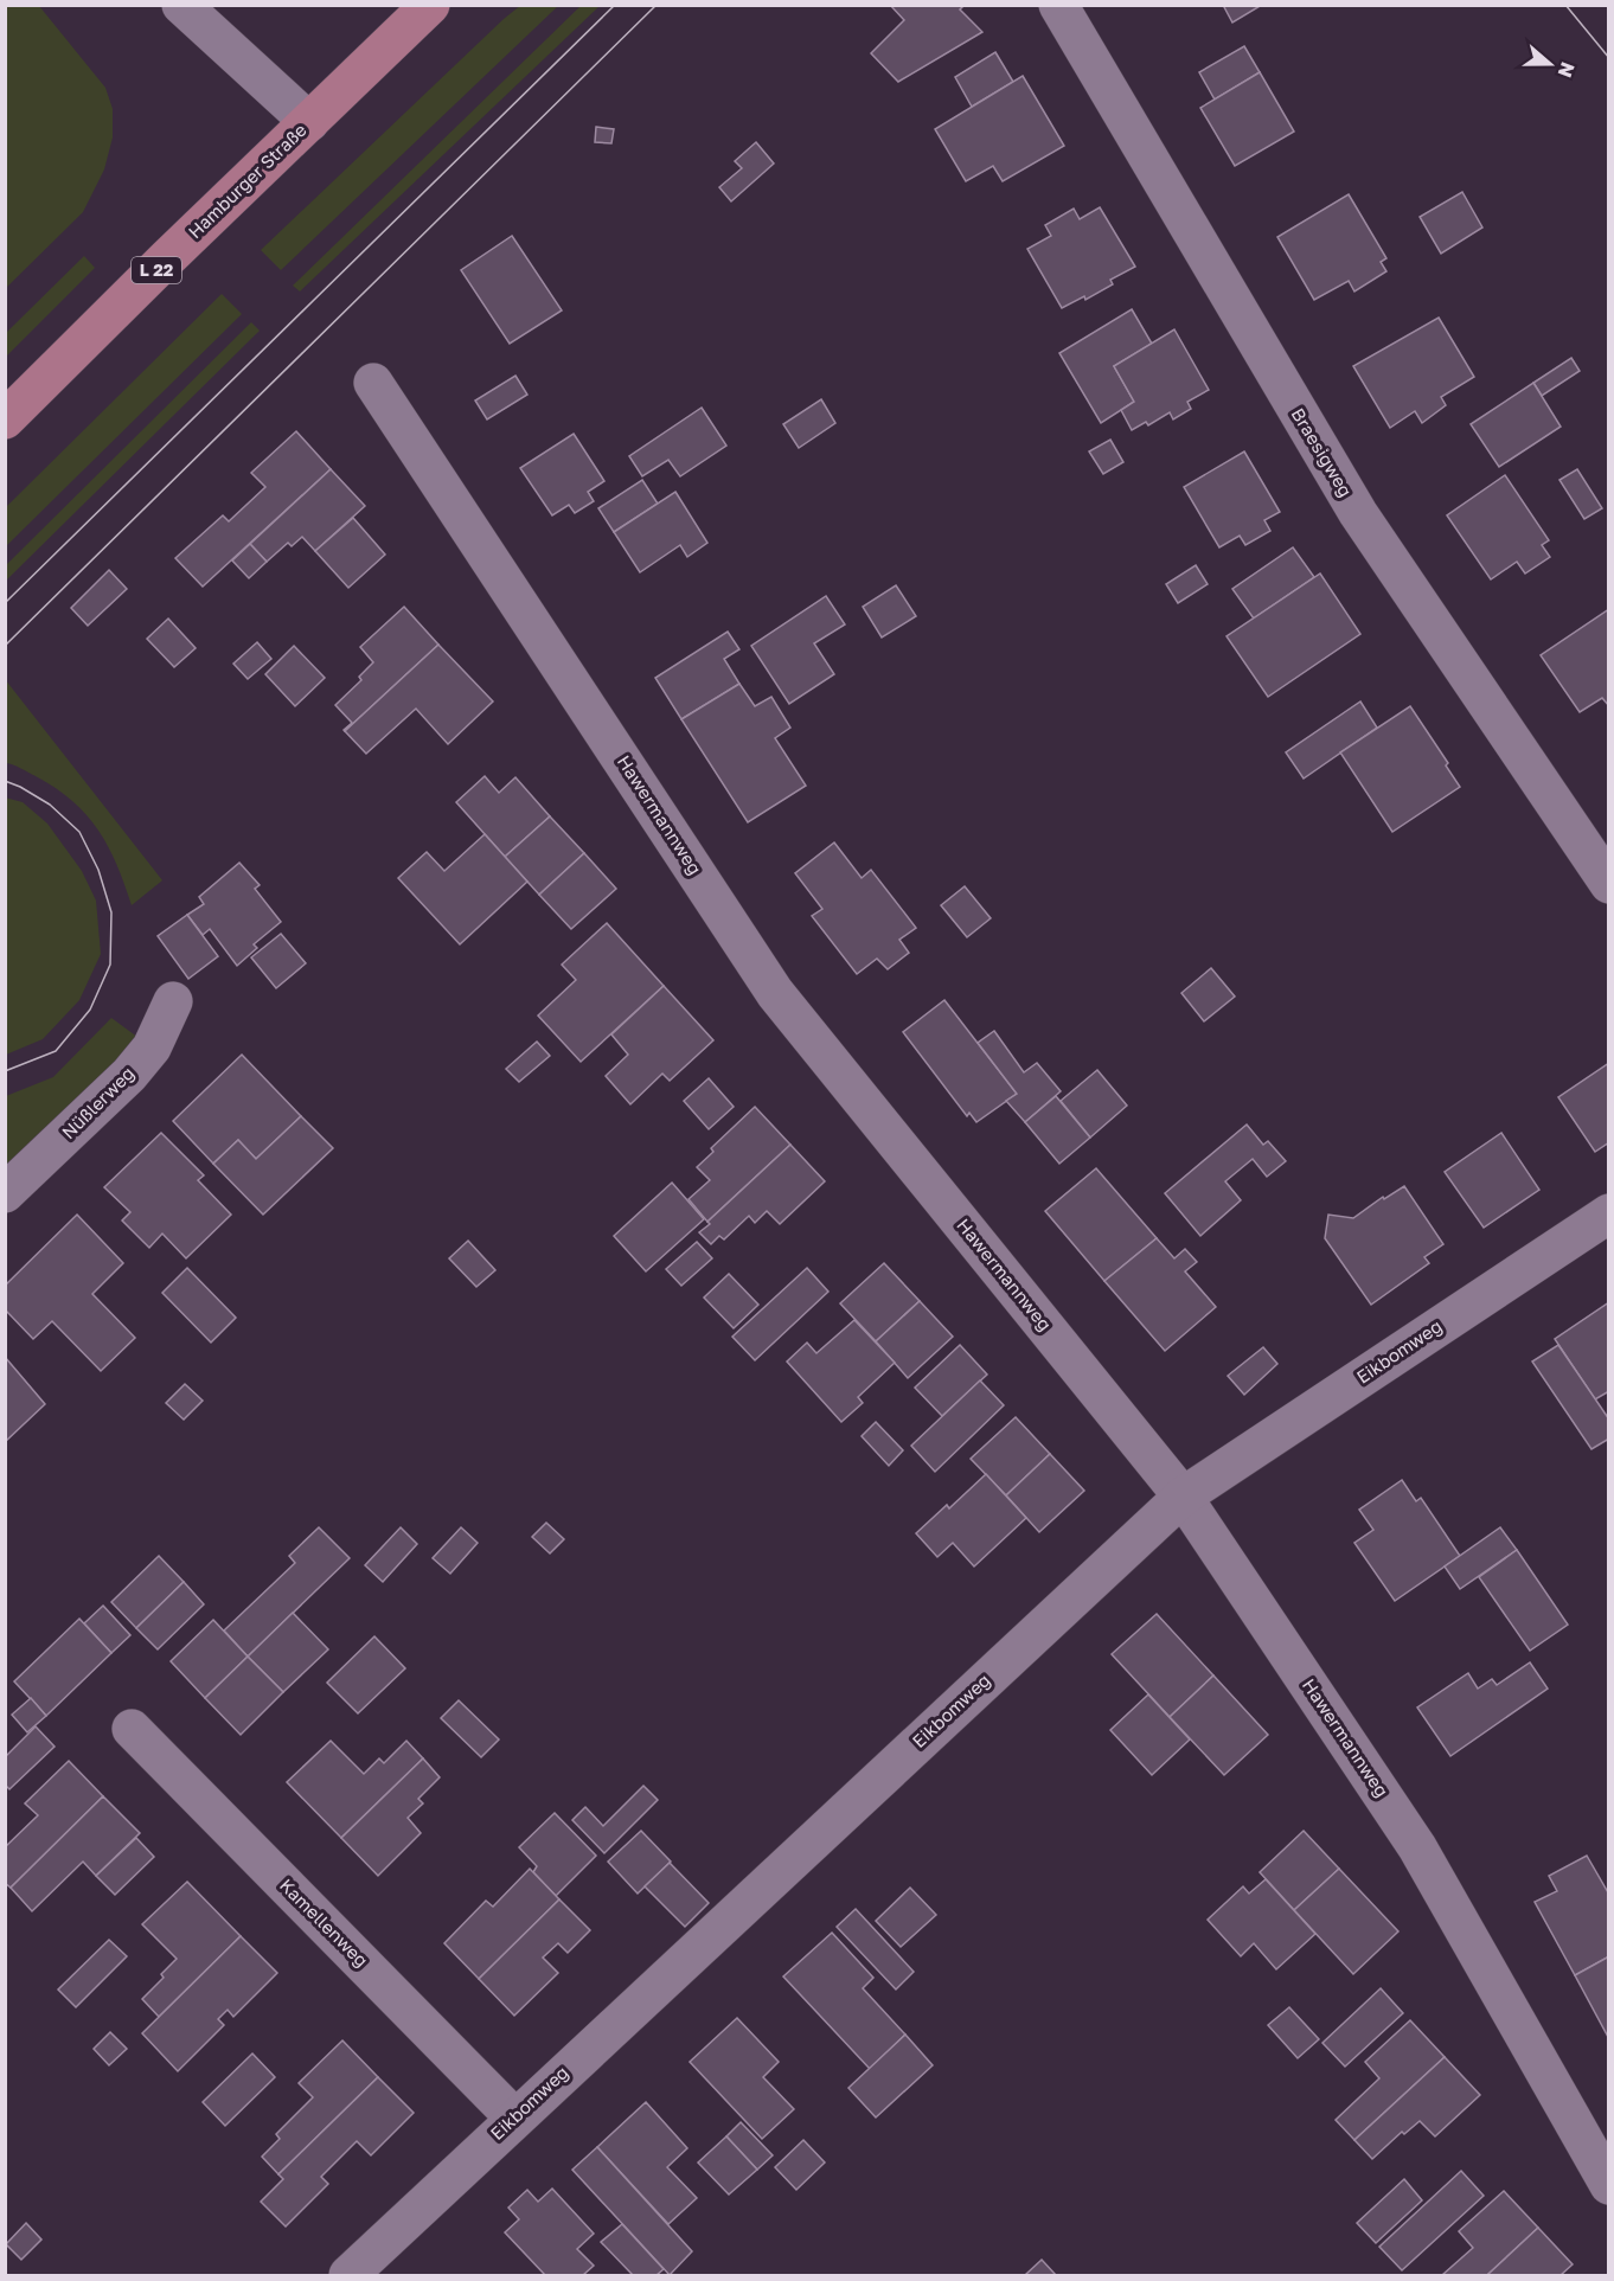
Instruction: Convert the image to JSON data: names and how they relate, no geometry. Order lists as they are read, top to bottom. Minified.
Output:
{"streets":{"main road":["Hamburger Straße","L 22"],"street":["Braesigweg","Hawermannweg","Nüßlerweg","Eikbomweg","Kamellenweg"]},"crossings":[["Hawermannweg","Eikbomweg"],["Eikbomweg","Kamellenweg"]],"north":"right"}
